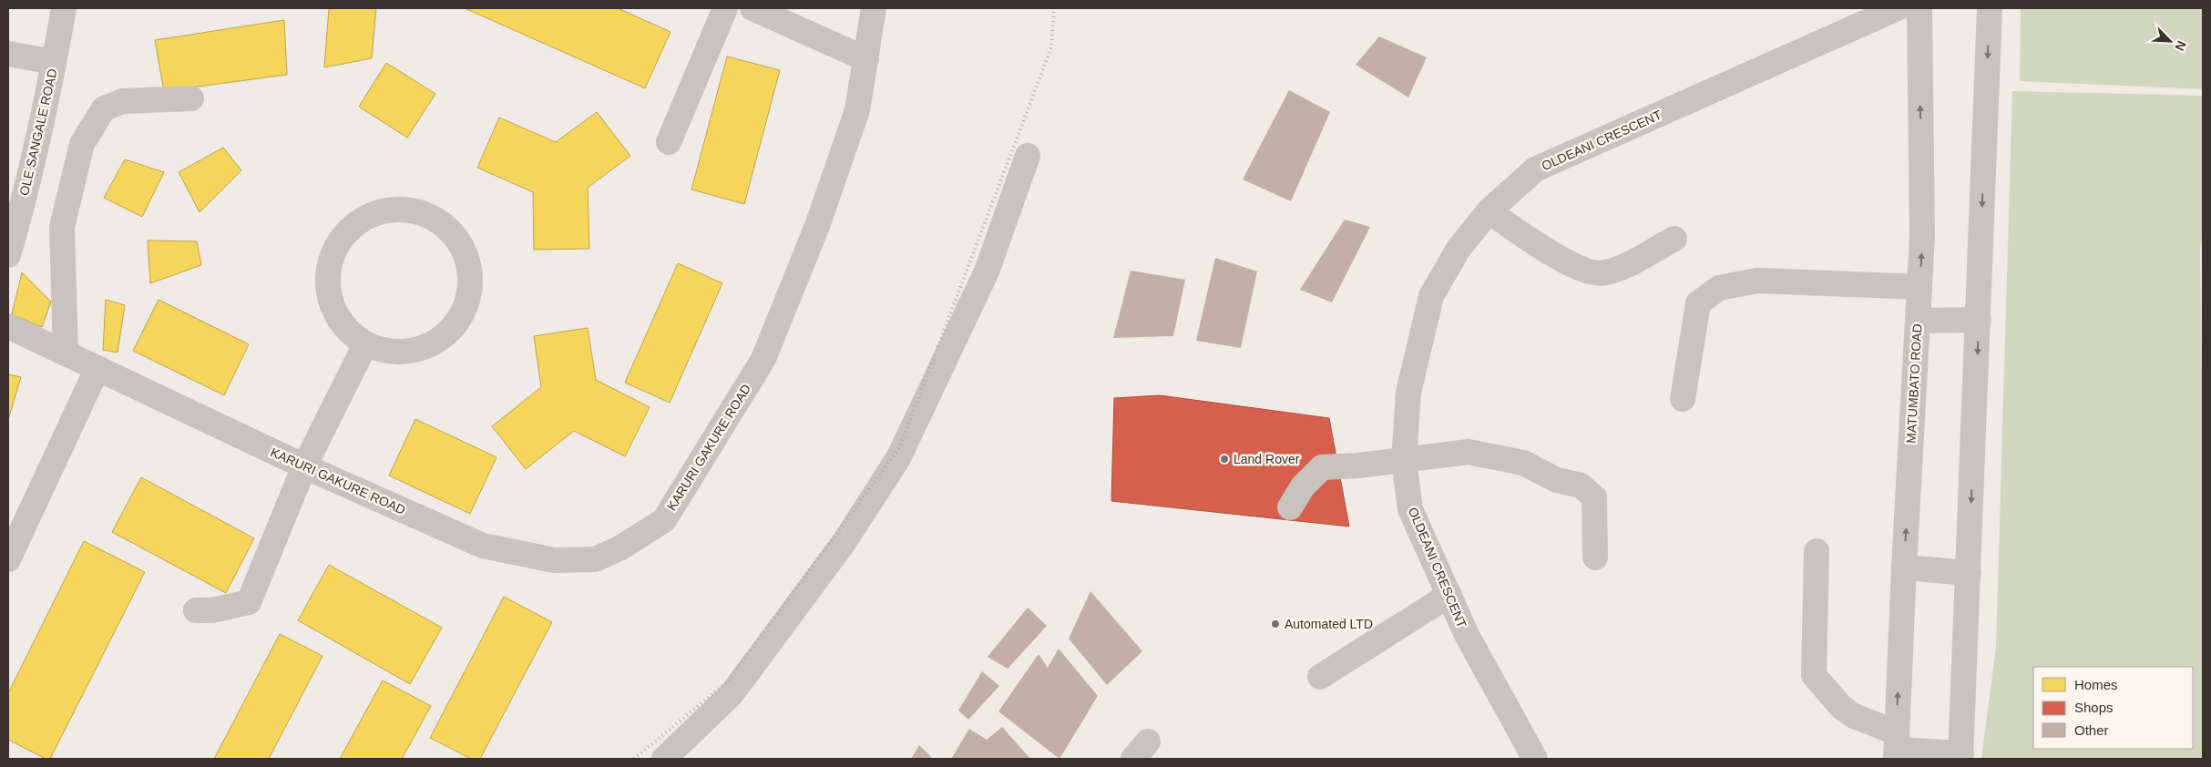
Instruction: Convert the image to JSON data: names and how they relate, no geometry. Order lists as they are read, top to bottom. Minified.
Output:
{"streets":{"street":["OLE SANGALE ROAD","OLDEANI CRESCENT","MATUMBATO ROAD","KARURI GAKURE ROAD"]},"places":["Land Rover","Automated LTD"],"legend":["Homes","Shops","Other"],"north":"bottom right"}
